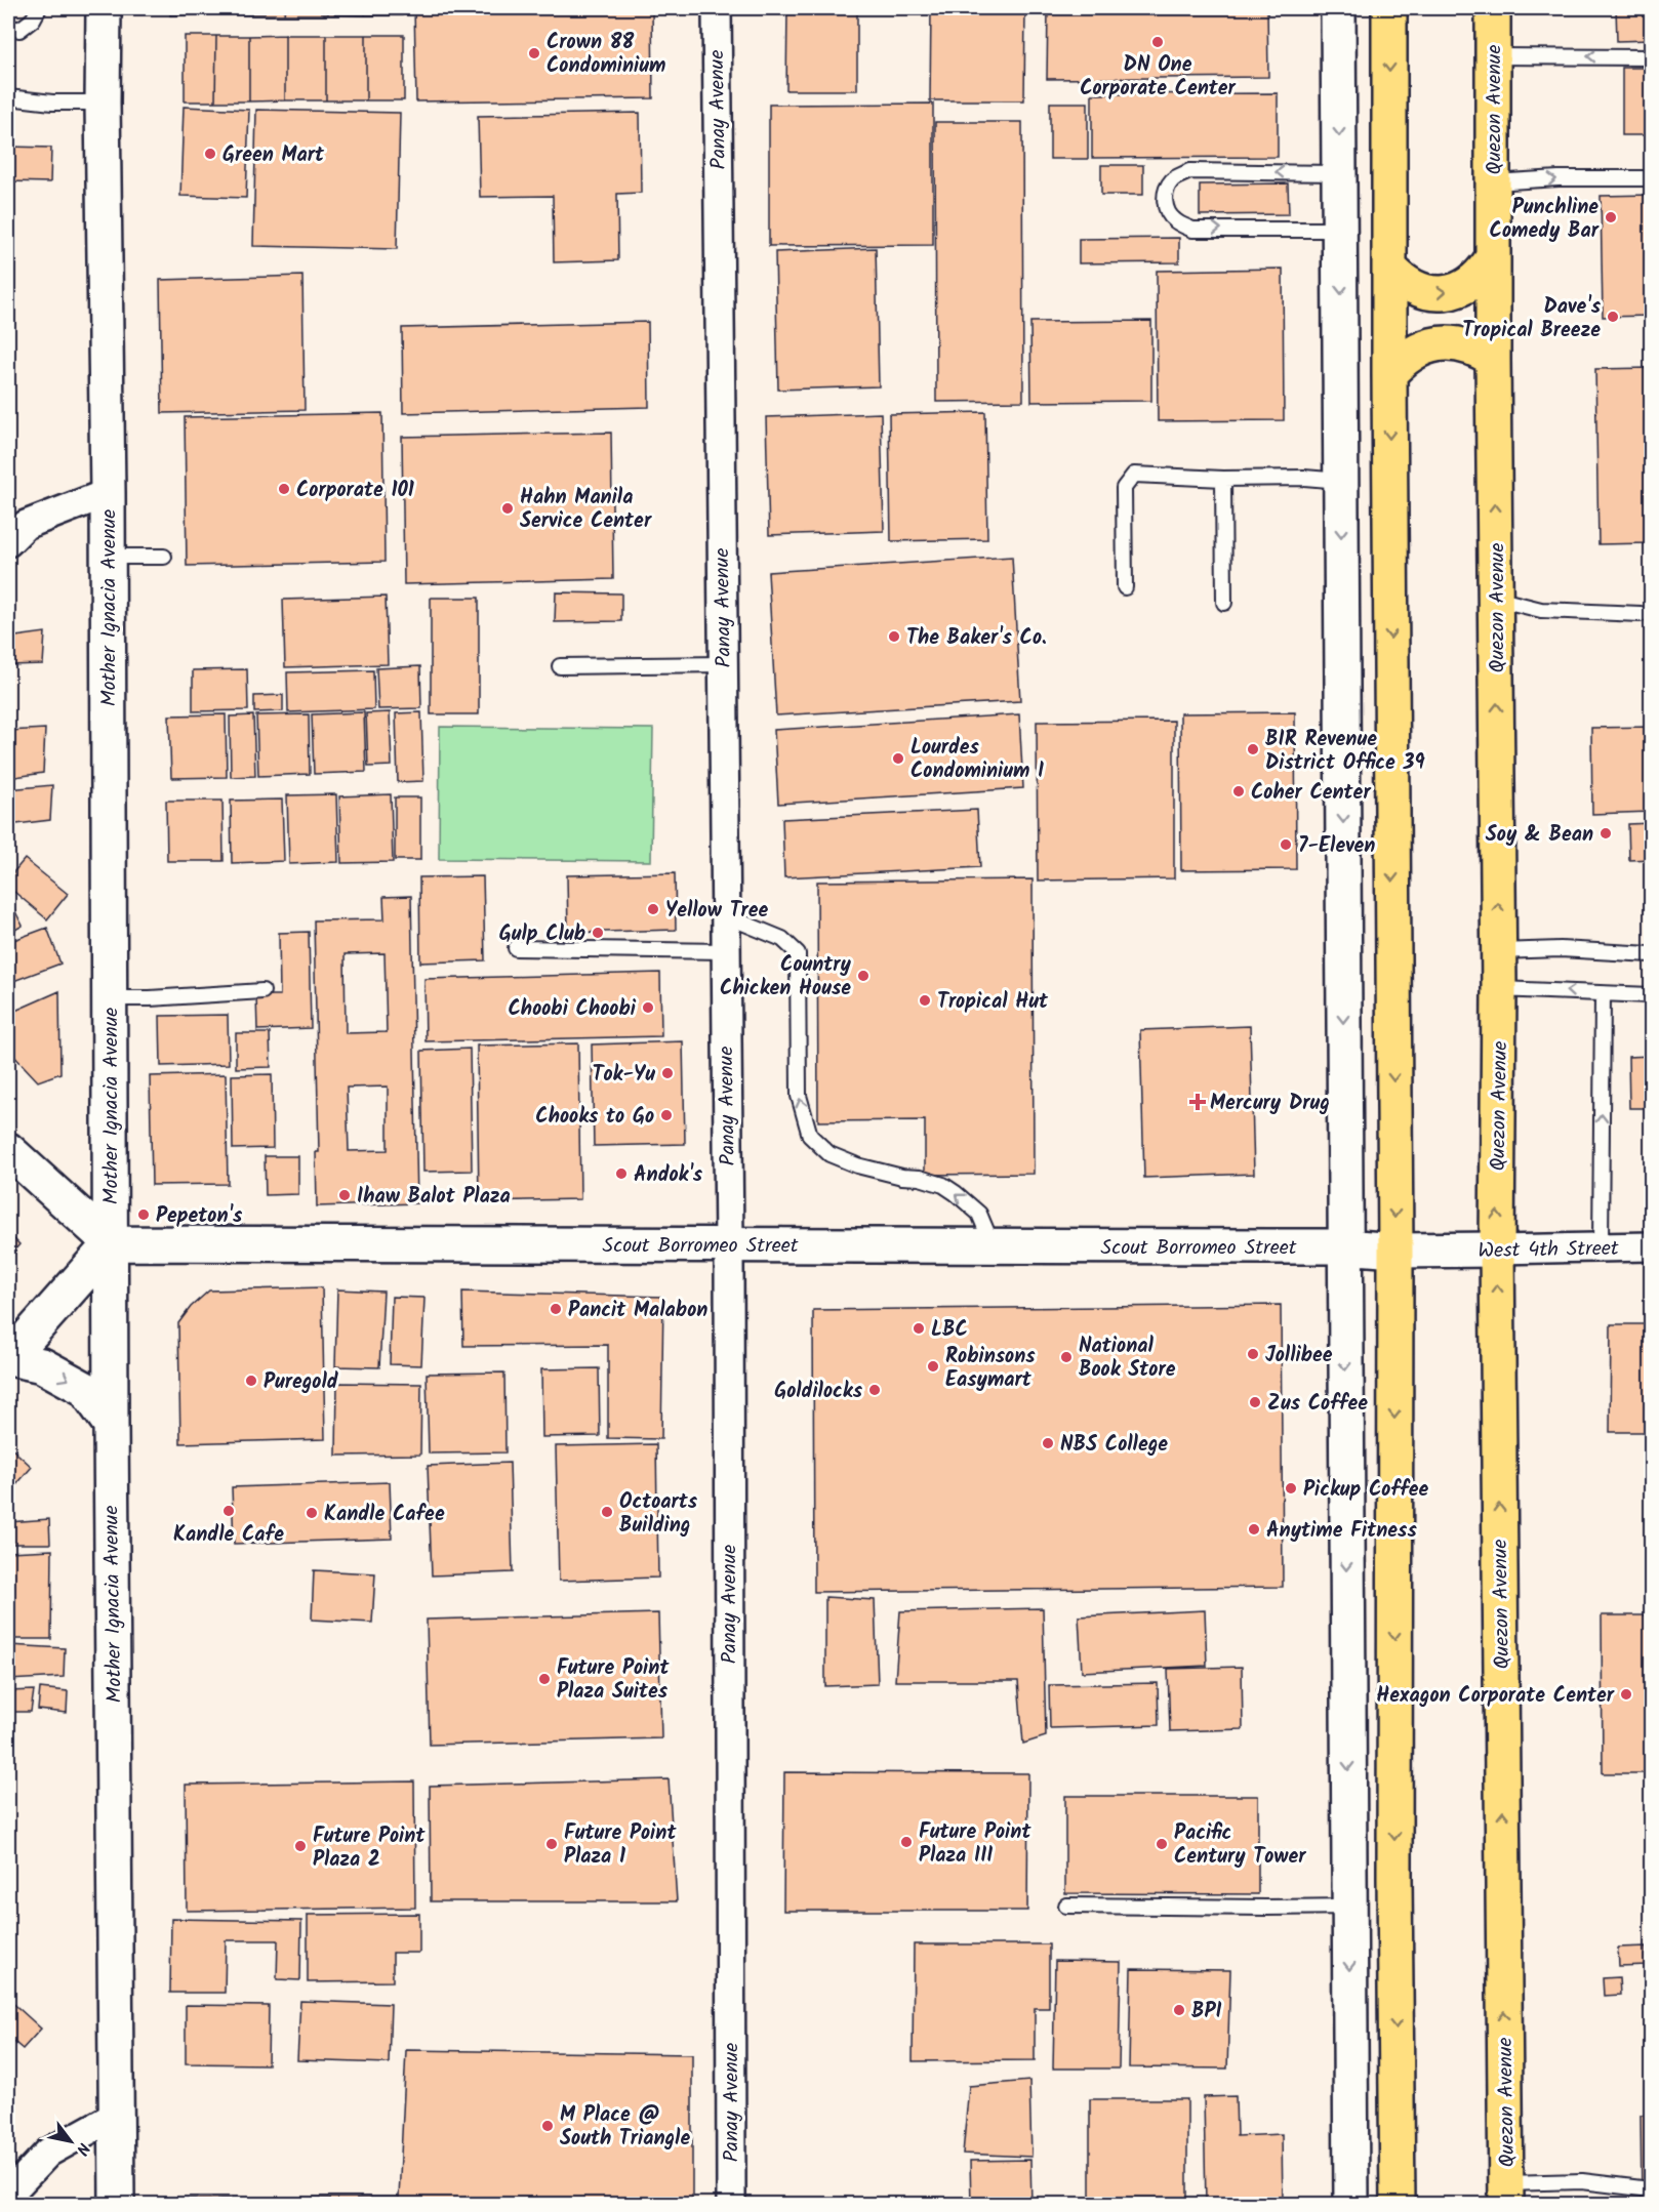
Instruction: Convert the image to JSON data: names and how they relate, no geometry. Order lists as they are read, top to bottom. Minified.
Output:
{"streets":{"main road":["Quezon Avenue"],"street":["Panay Avenue","Mother Ignacia Avenue","Scout Borromeo Street","West 4th Street"]},"crossings":[["Panay Avenue","Scout Borromeo Street"],["Quezon Avenue","West 4th Street"],["Mother Ignacia Avenue","Scout Borromeo Street"],["Scout Borromeo Street","West 4th Street"]],"places":{"other":["DN One Corporate Center","Crown 88 Condominium","Green Mart","Punchline Comedy Bar","Dave's Tropical Breeze","Corporate 101","Hahn Manila Service Center","The Baker's Co.","BIR Revenue District Office 39","Lourdes Condominium I","Coher Center","Soy & Bean","7-Eleven","Yellow Tree","Gulp Club","Country Chicken House","Tropical Hut","Choobi Choobi","Tok-Yu","Chooks to Go","Andok's","Ihaw Balot Plaza","Pepeton's","Pancit Malabon","LBC","Jollibee","National Book Store","Robinsons Easymart","Puregold","Goldilocks","Zus Coffee","NBS College","Pickup Coffee","Kandle Cafe","Octoarts Building","Kandle Cafee","Anytime Fitness","Future Point Plaza Suites","Hexagon Corporate Center","Future Point Plaza III","Future Point Plaza 1","Pacific Century Tower","Future Point Plaza 2","BPI","M Place @ South Triangle"],"health":["Mercury Drug"]},"north":"bottom right"}
